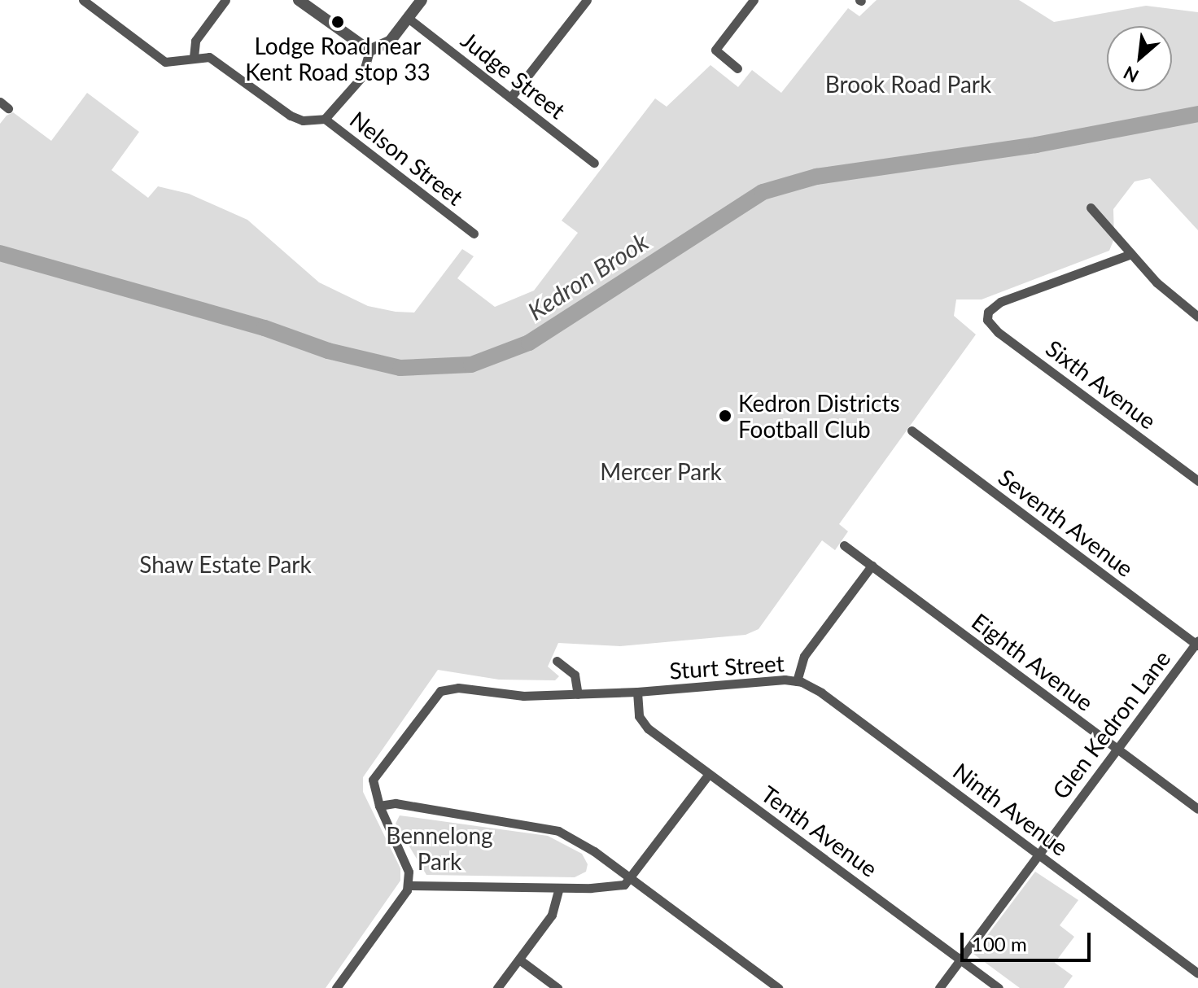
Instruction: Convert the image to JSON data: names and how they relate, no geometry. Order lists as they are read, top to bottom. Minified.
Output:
{"streets":{"street":["Judge Street","Nelson Street","Sixth Avenue","Seventh Avenue","Eighth Avenue","Sturt Street","Glen Kedron Lane","Ninth Avenue","Tenth Avenue"]},"crossings":[["Seventh Avenue","Glen Kedron Lane"],["Eighth Avenue","Sturt Street"],["Eighth Avenue","Glen Kedron Lane"],["Sturt Street","Ninth Avenue"],["Sturt Street","Tenth Avenue"],["Glen Kedron Lane","Ninth Avenue"],["Glen Kedron Lane","Tenth Avenue"]],"water":["Kedron Brook"],"parks":["Brook Road Park","Mercer Park","Shaw Estate Park","Bennelong Park"],"places":["Lodge Road near Kent Road stop 33","Kedron Districts Football Club"],"scale_bar":"100 m","north":"bottom left"}
